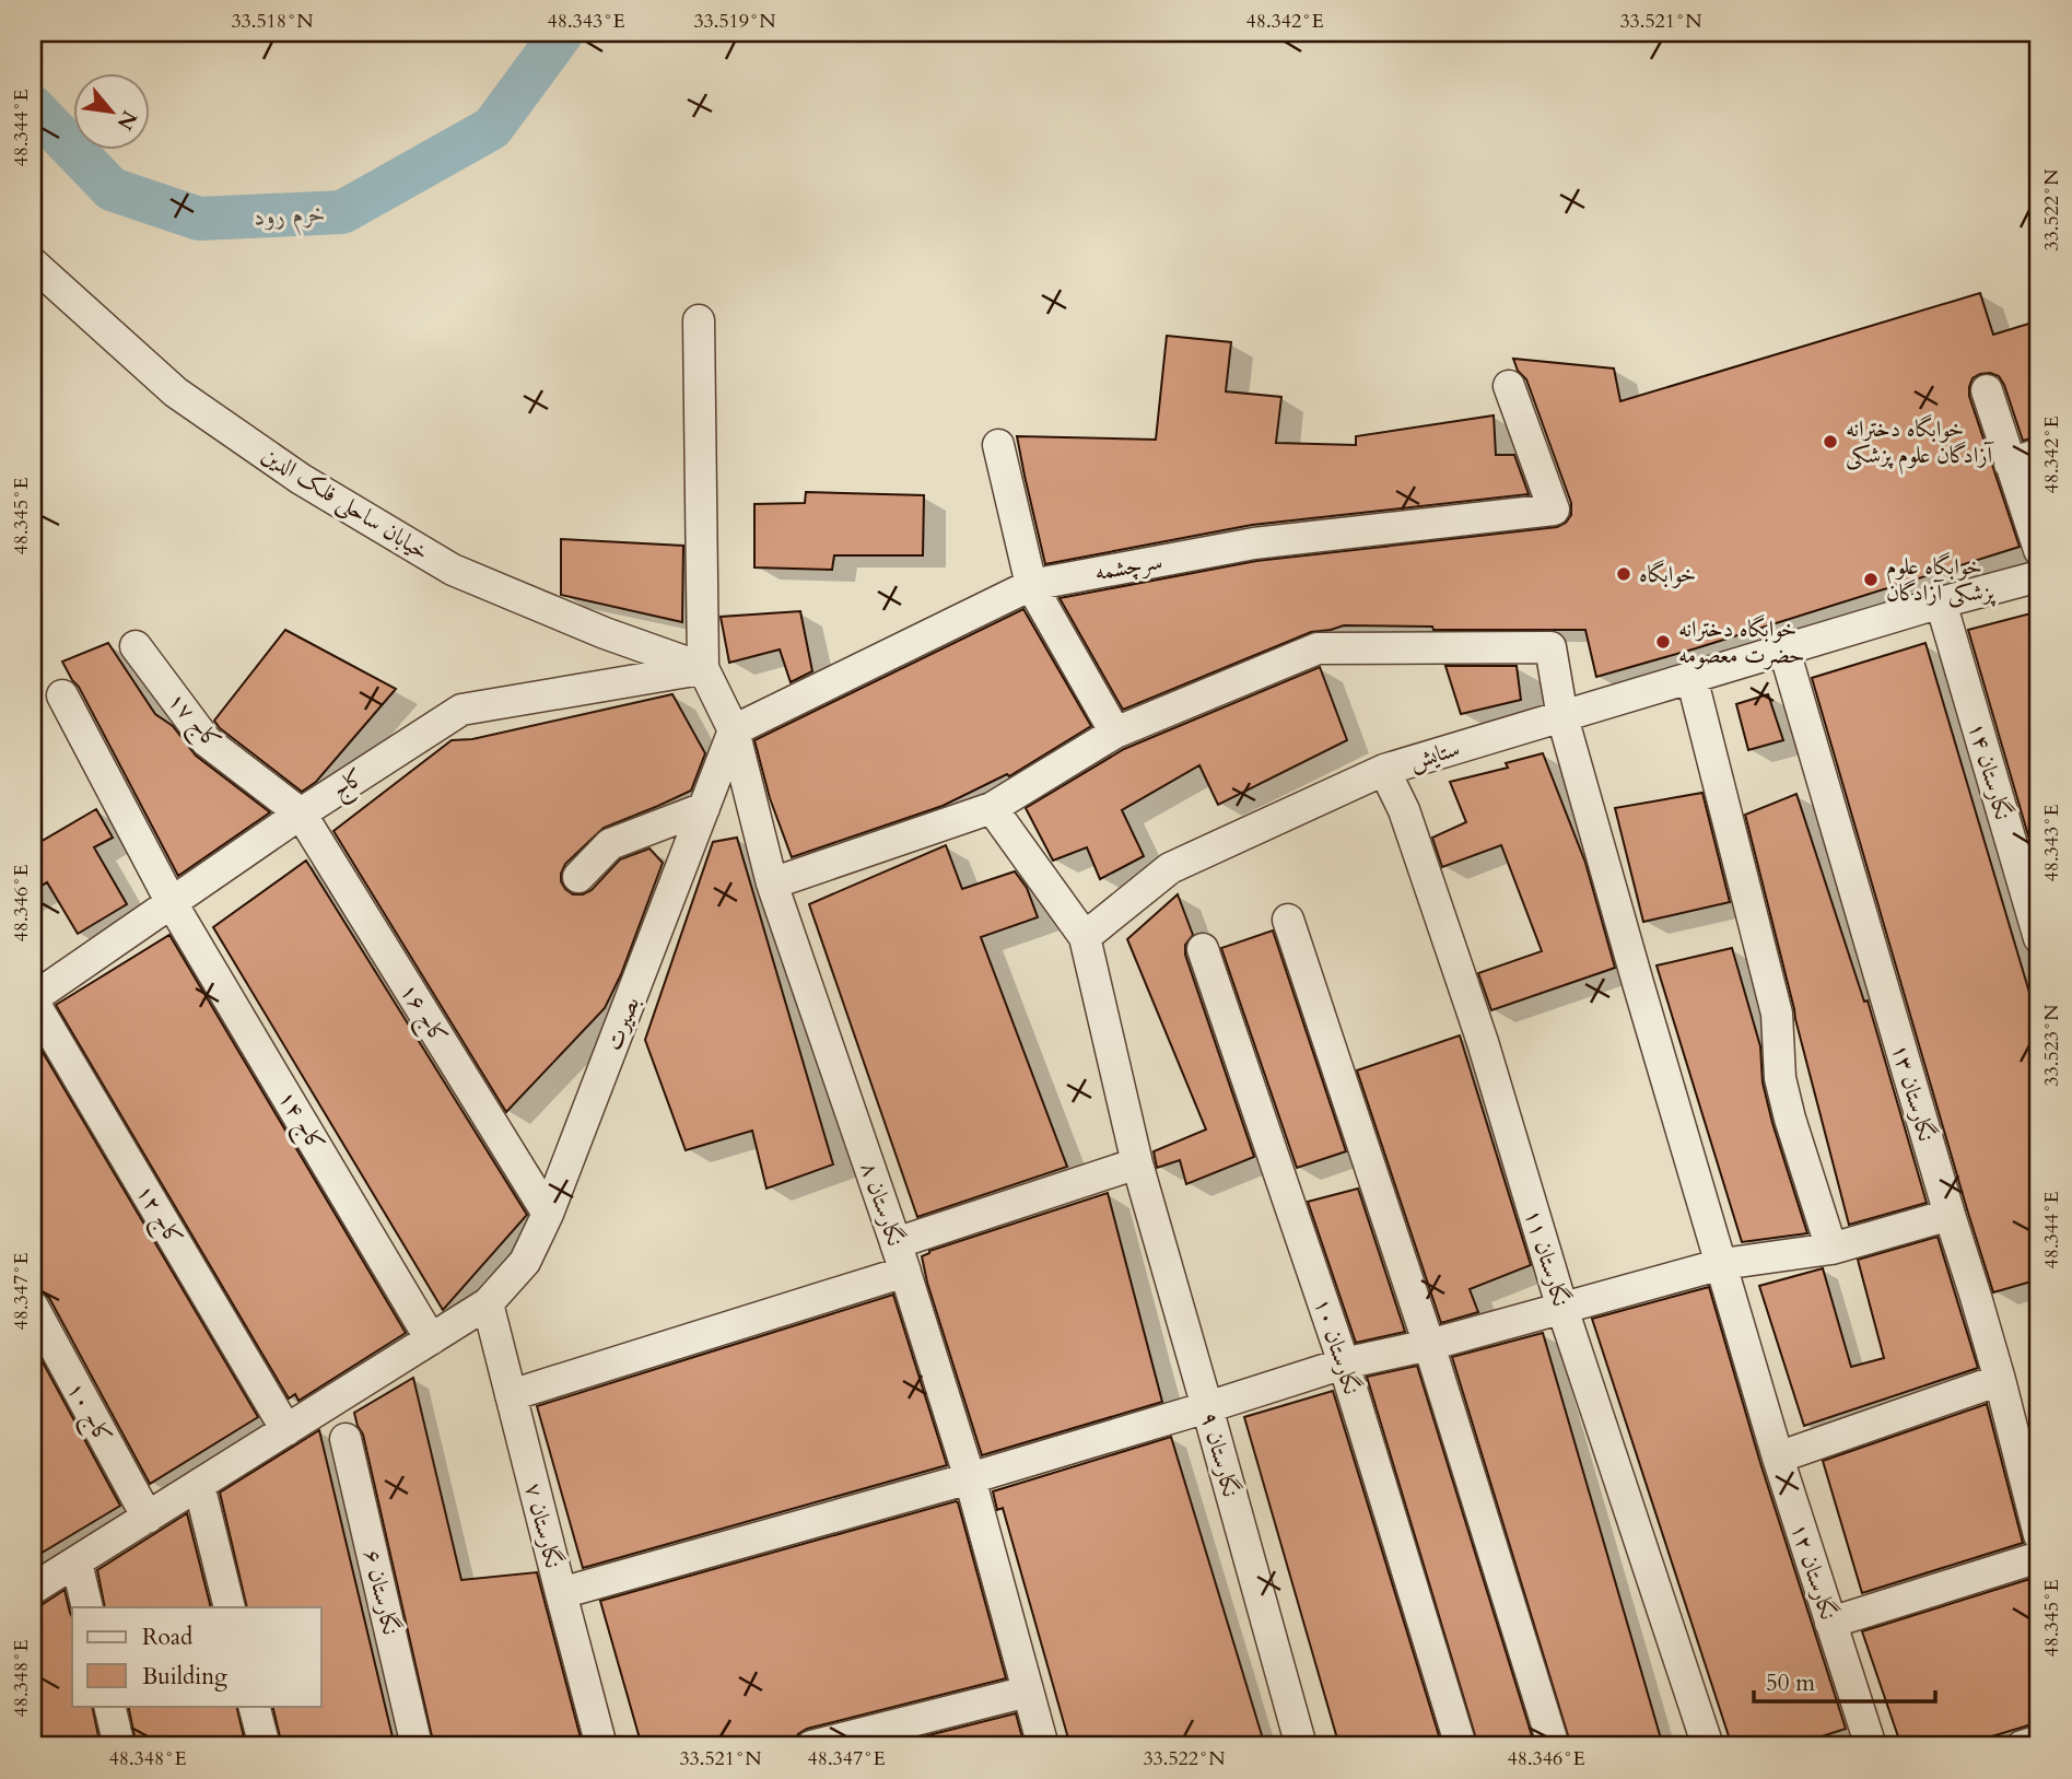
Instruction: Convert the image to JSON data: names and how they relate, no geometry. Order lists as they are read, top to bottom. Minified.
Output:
{"streets":{"street":["خیابان ساحلی فلک الدین","سرچشمه","کاج ۱۷","ستایش","نگارستان ۱۴","کاج","کاج ۱۶","بصیرت","نگارستان ۱۳","کاج ۱۴","نگارستان ۸","کاج ۱۲","نگارستان ۱۱","نگارستان ۱۰","کاج ۱۰","نگارستان ۹","نگارستان ۷","نگارستان ۱۲","نگارستان ۶"]},"crossings":[["خیابان ساحلی فلک الدین","کاج"],["خیابان ساحلی فلک الدین","نگارستان ۸"],["سرچشمه","بصیرت"],["سرچشمه","نگارستان ۸"],["کاج ۱۷","کاج"],["کاج ۱۷","کاج ۱۶"],["ستایش","نگارستان ۱۴"],["ستایش","نگارستان ۱۳"],["ستایش","نگارستان ۱۱"],["ستایش","نگارستان ۱۲"],["کاج","کاج ۱۶"],["کاج","کاج ۱۴"],["کاج","نگارستان ۸"],["کاج","کاج ۱۲"],["کاج ۱۶","بصیرت"],["بصیرت","کاج ۱۴"],["بصیرت","نگارستان ۸"],["بصیرت","کاج ۱۲"],["بصیرت","کاج ۱۰"],["بصیرت","نگارستان ۷"]],"water":["خرم رود"],"places":["خوابگاه دخترانه آزادگان علوم پزشکی","خوابگاه","خوابگاه علوم پزشکی آزادگان","خوابگاه دخترانه حضرت معصومه"],"legend":["Road","Building"],"scale_bar":"50 m","north":"bottom right","coordinates":["33.518°N","48.343°E","33.519°N","48.342°E","33.521°N","48.344°E","33.522°N","48.345°E","48.346°E","33.523°N","48.347°E","48.348°E"]}
